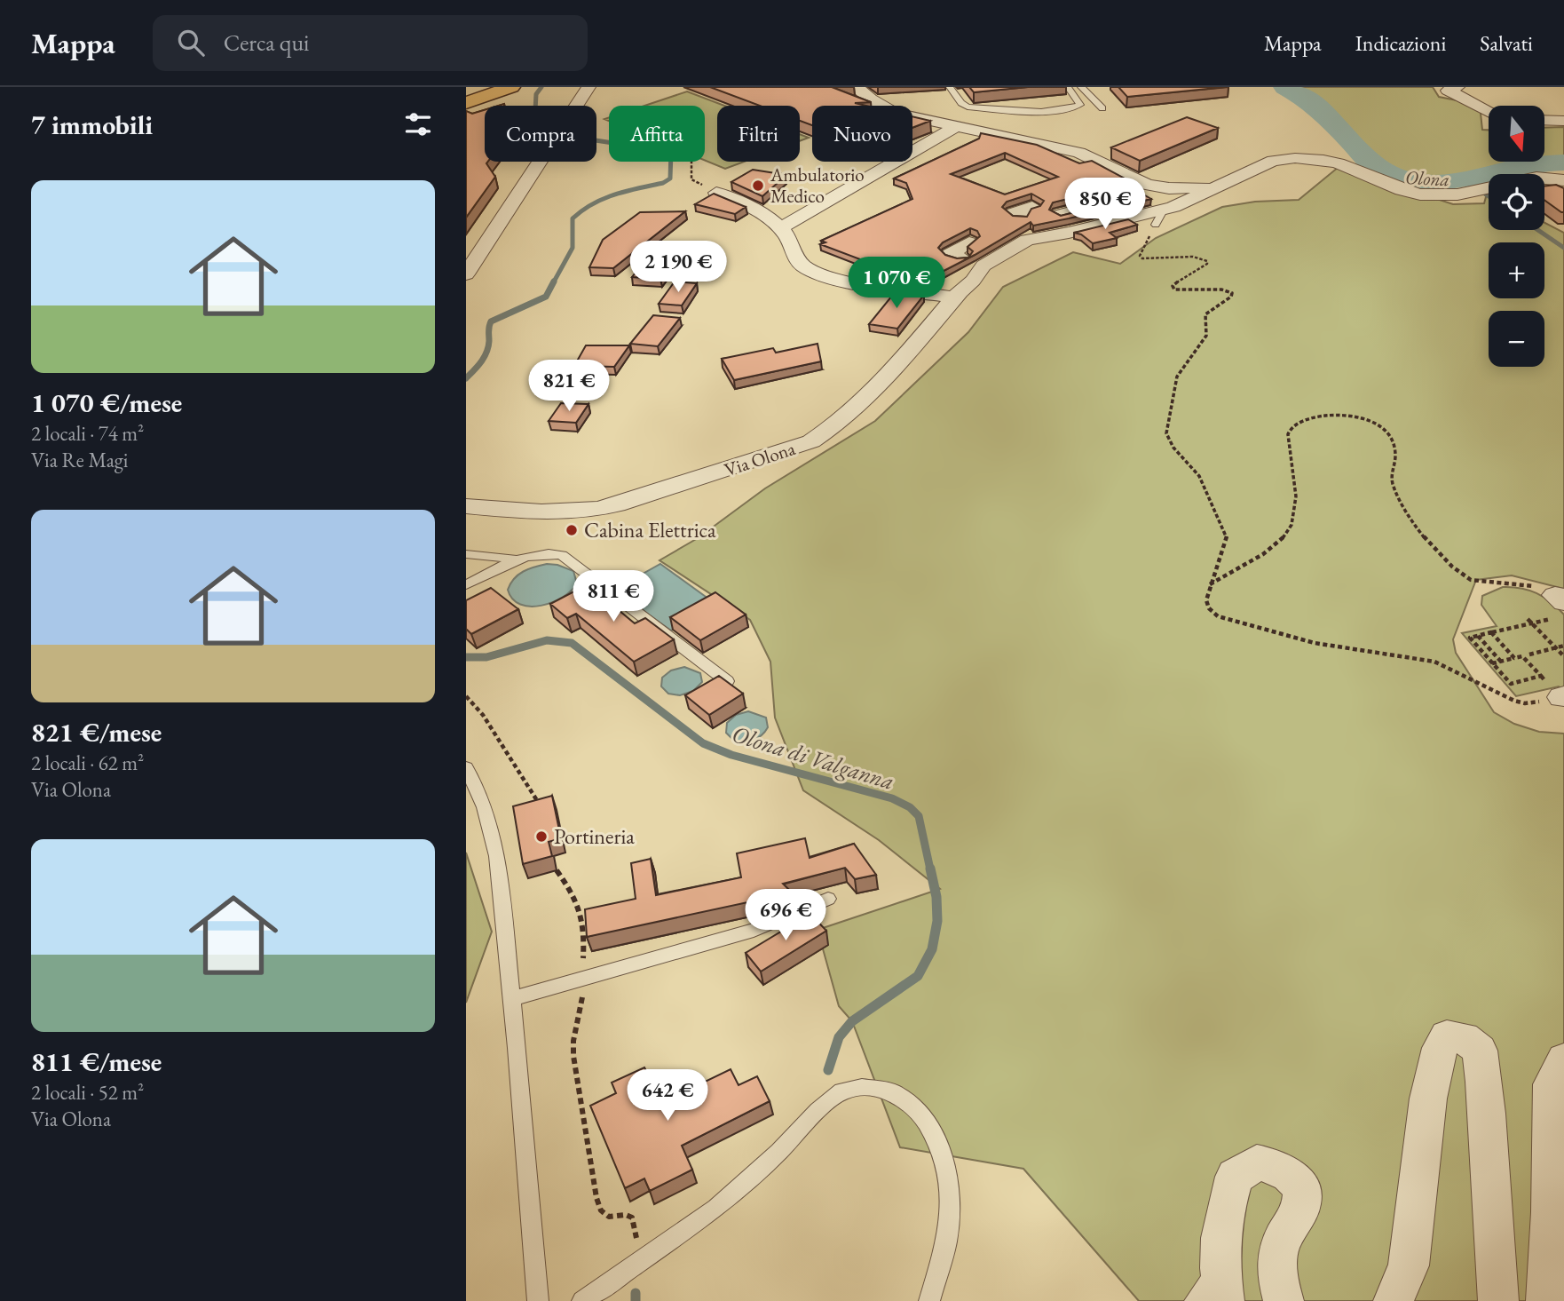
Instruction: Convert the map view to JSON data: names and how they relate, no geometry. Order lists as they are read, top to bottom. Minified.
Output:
{"streets":{"street":["Via Olona"]},"water":["Olona","Olona di Valganna"],"places":["Ambulatorio Medico","Cabina Elettrica","Portineria"],"north":"bottom","page":{"header":"Mappa","search":"Cerca qui","nav":["Mappa","Indicazioni","Salvati"],"heading":"7 immobili","map_buttons":["+","−"],"chip":["Compra","Affitta","Filtri","Nuovo"],"list":[{"name":"1 070 €/mese","note":"2 locali · 74 m² · Via Re Magi"},{"name":"821 €/mese","note":"2 locali · 62 m² · Via Olona"},{"name":"811 €/mese","note":"2 locali · 52 m² · Via Olona"}],"price":["850 €","2 190 €","1 070 €","821 €","811 €","696 €","642 €"]}}
